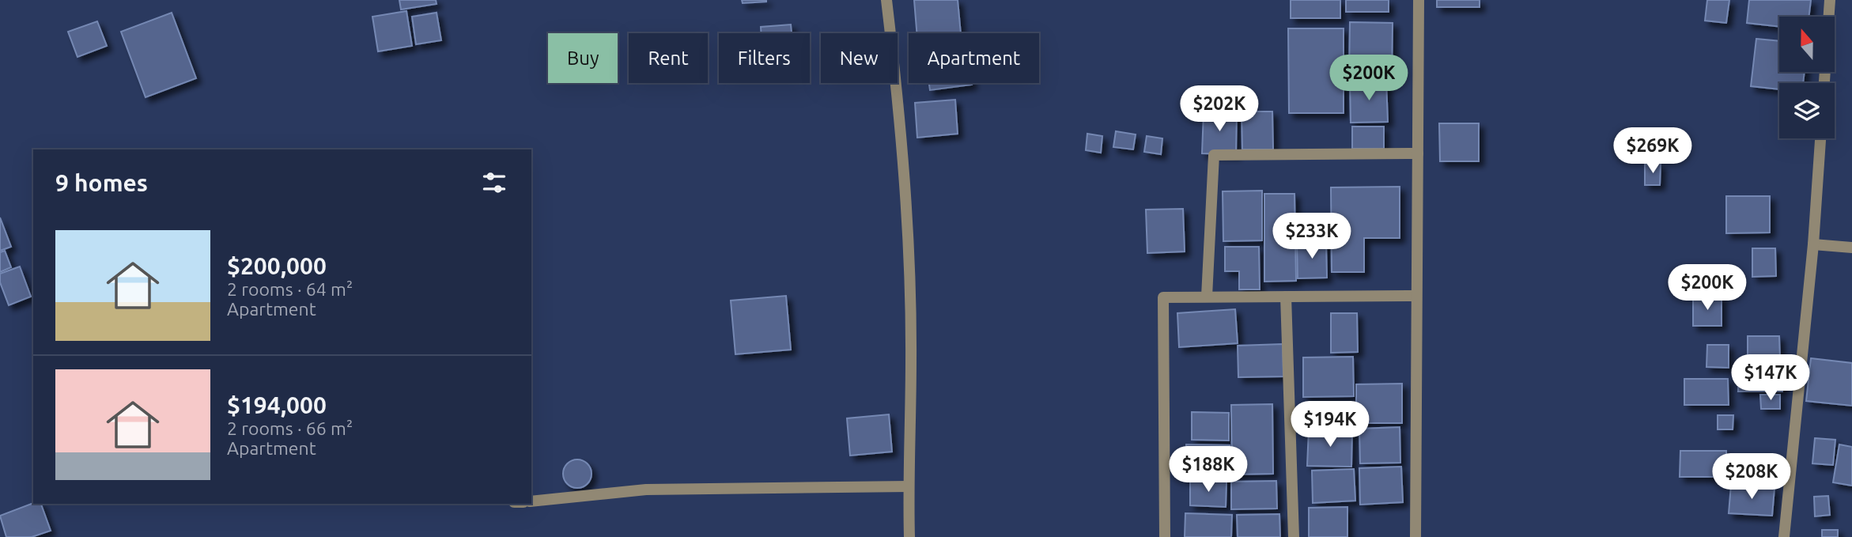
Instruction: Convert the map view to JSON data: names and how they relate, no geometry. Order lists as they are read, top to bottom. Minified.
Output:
{"north":"top","page":{"chip":["Buy","Rent","Filters","New","Apartment"],"price":["$200K","$202K","$269K","$233K","$200K","$147K","$194K","$188K","$208K"],"heading":"9 homes","list":[{"name":"$200,000","note":"2 rooms · 64 m² · Apartment"},{"name":"$194,000","note":"2 rooms · 66 m² · Apartment"}]}}
